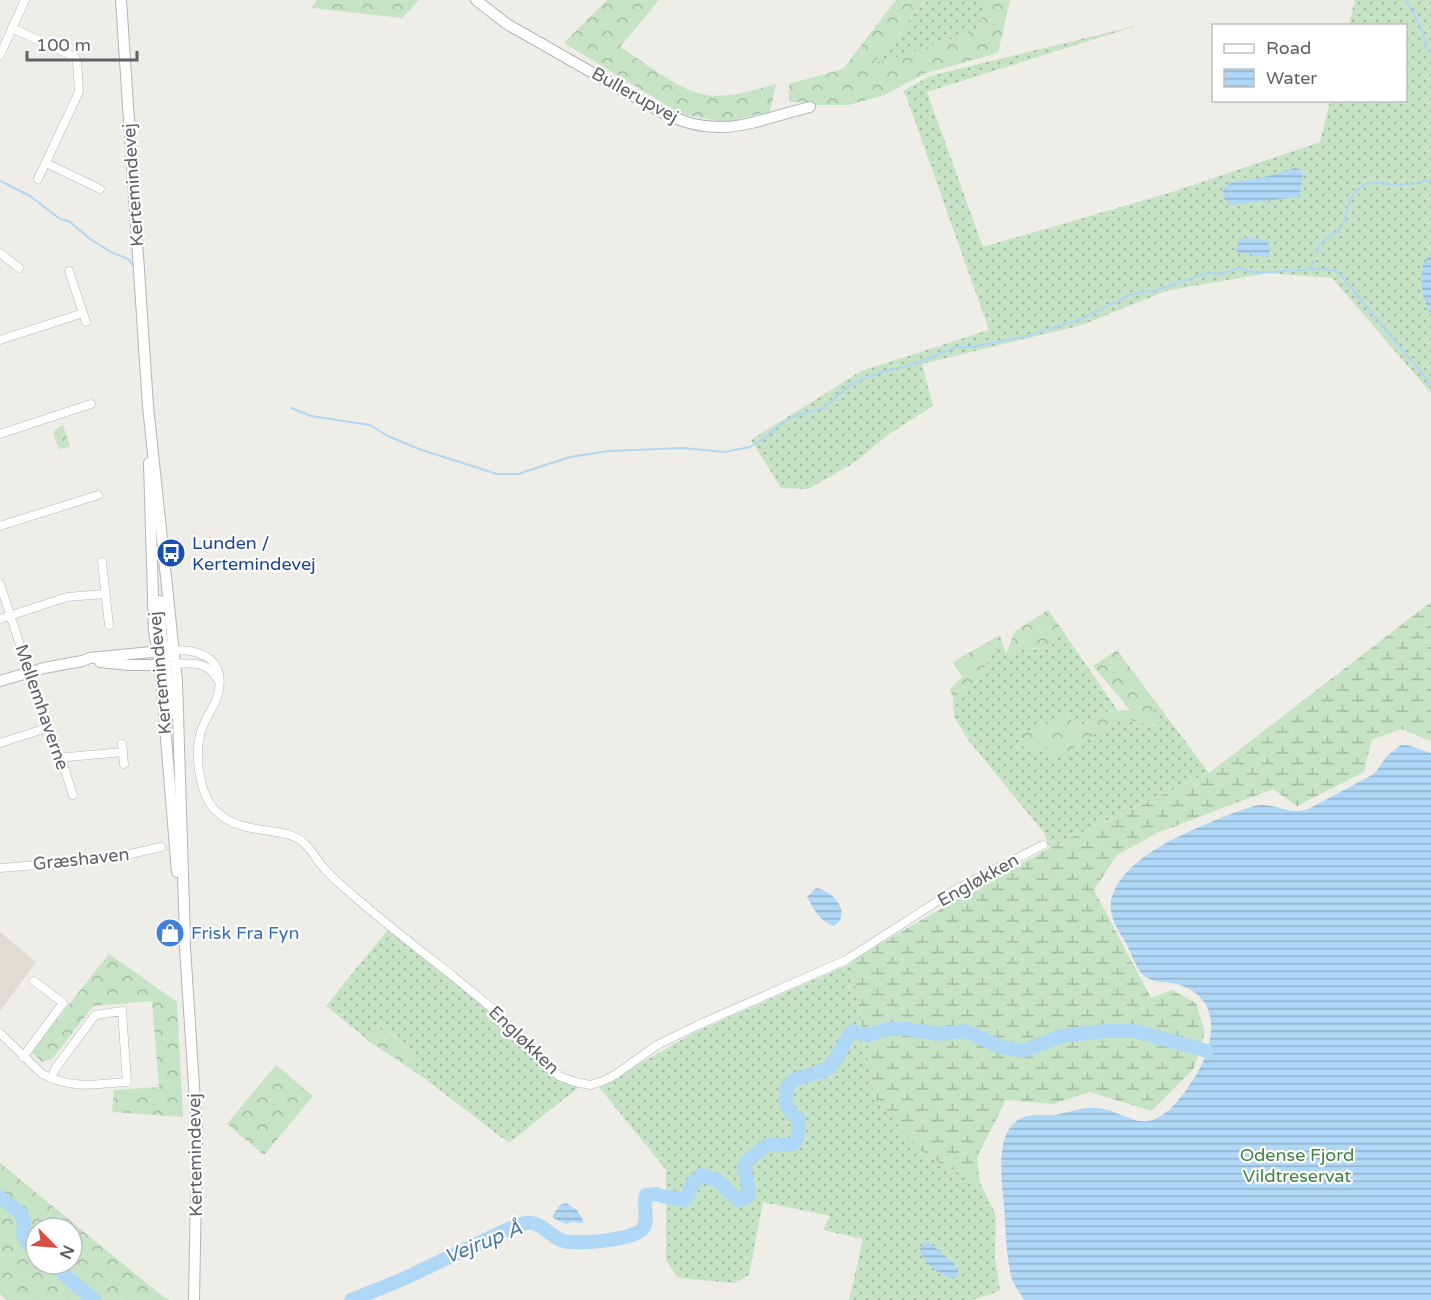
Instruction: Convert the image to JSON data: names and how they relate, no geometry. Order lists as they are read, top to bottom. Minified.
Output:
{"streets":{"main road":["Bullerupvej","Kertemindevej"],"street":["Mellemhaverne","Græshaven","Engløkken"]},"water":["Vejrup Å"],"parks":["Odense Fjord Vildtreservat"],"places":{"bus stop":["Lunden / Kertemindevej"],"shop":["Frisk Fra Fyn"]},"legend":["Road","Water"],"scale_bar":"100 m","north":"bottom right"}
